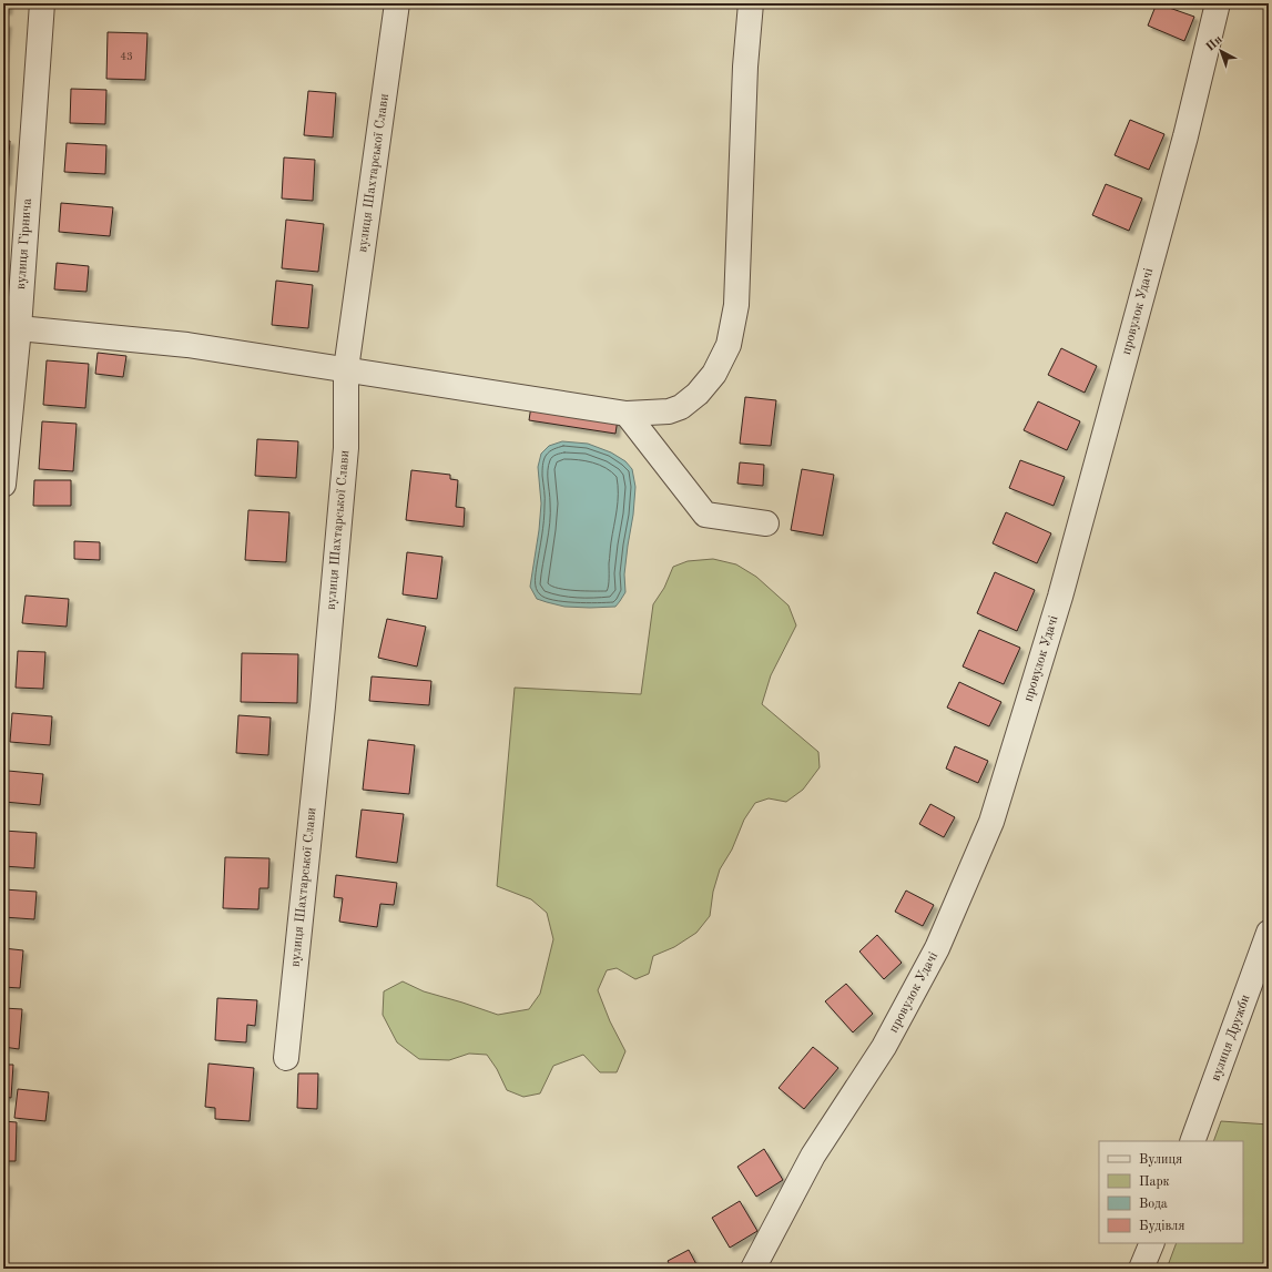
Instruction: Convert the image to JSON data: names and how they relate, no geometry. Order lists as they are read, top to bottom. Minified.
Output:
{"streets":{"street":["вулиця Шахтарської Слави","вулиця Гірнича","провулок Удачі","вулиця Дружби"]},"house_numbers":["43"],"legend":["Вулиця","Парк","Вода","Будівля"],"north":"top left"}
